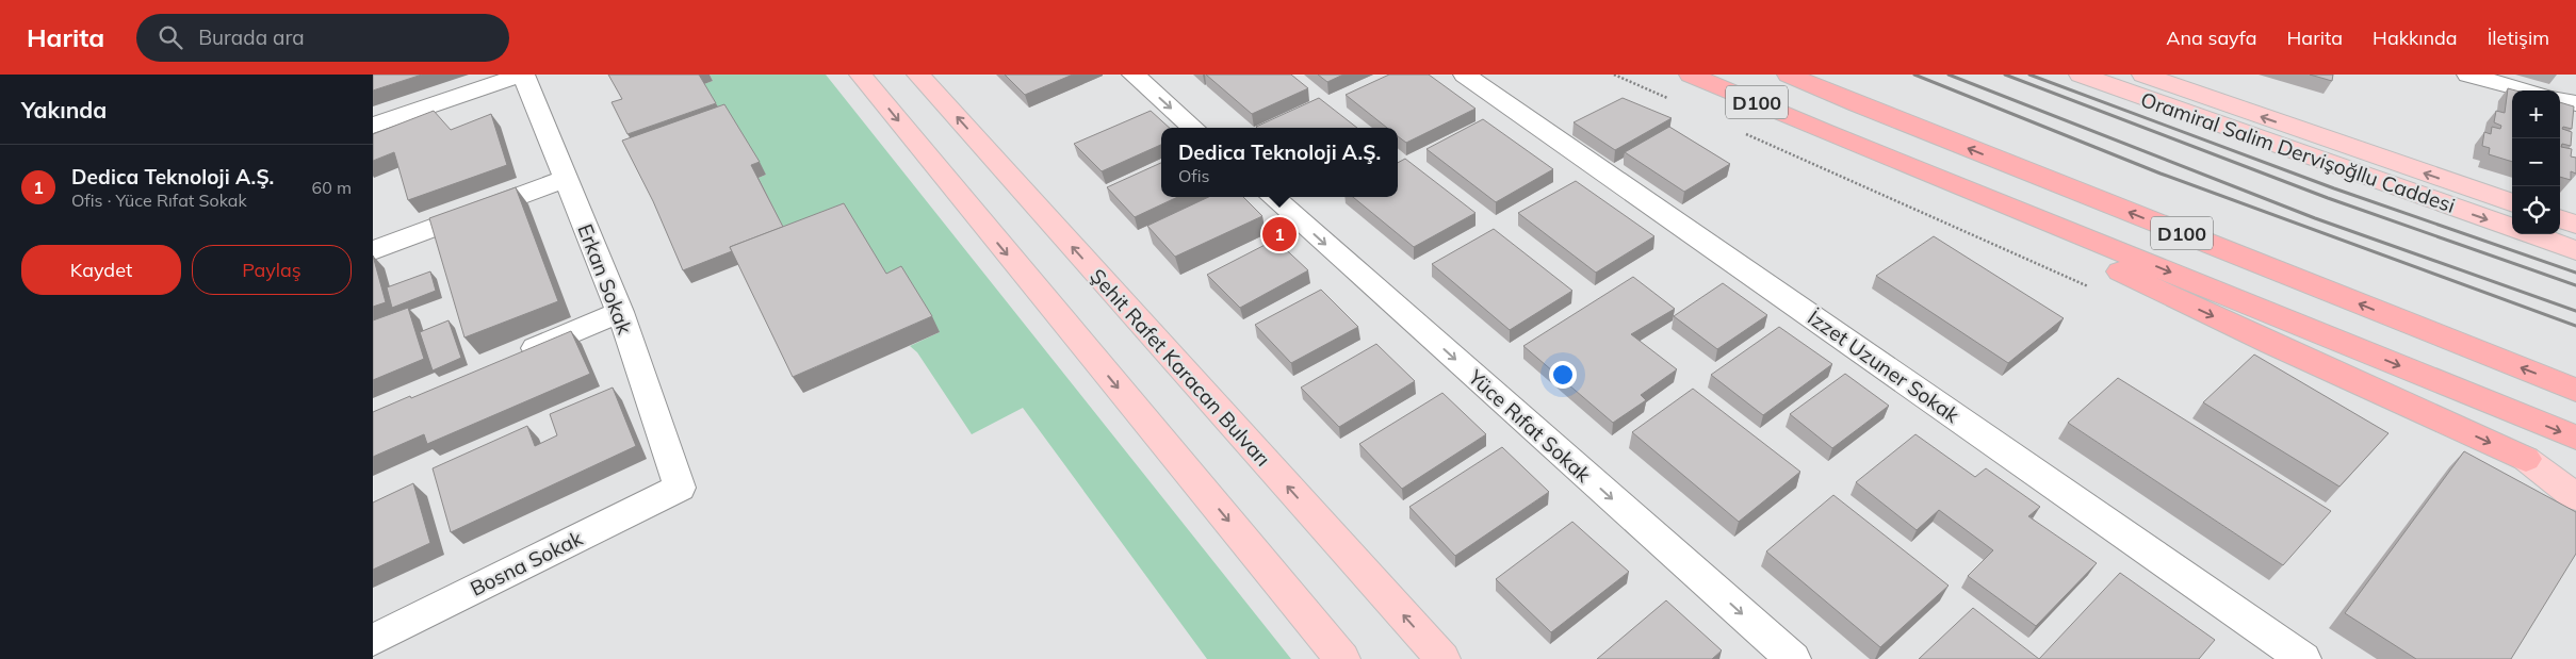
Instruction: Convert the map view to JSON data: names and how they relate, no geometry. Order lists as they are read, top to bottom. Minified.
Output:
{"streets":{"highway":["D100"],"main road":["Oramiral Salim Dervişoğllu Caddesi","Şehit Rafet Karacan Bulvarı"],"street":["Erkan Sokak","İzzet Uzuner Sokak","Yüce Rıfat Sokak","Bosna Sokak"]},"crossings":[["Erkan Sokak","Bosna Sokak"]],"one_way":["Yüce Rıfat Sokak"],"page":{"header":"Harita","search":"Burada ara","nav":["Ana sayfa","Harita","Hakkında","İletişim"],"heading":"Yakında","map_buttons":["+","−"],"popup":["Dedica Teknoloji A.Ş.","Ofis"],"list":[{"mark":"1","name":"Dedica Teknoloji A.Ş.","note":"Ofis · Yüce Rıfat Sokak","value":"60 m"}],"pins":"1","buttons":["Kaydet","Paylaş"]}}
